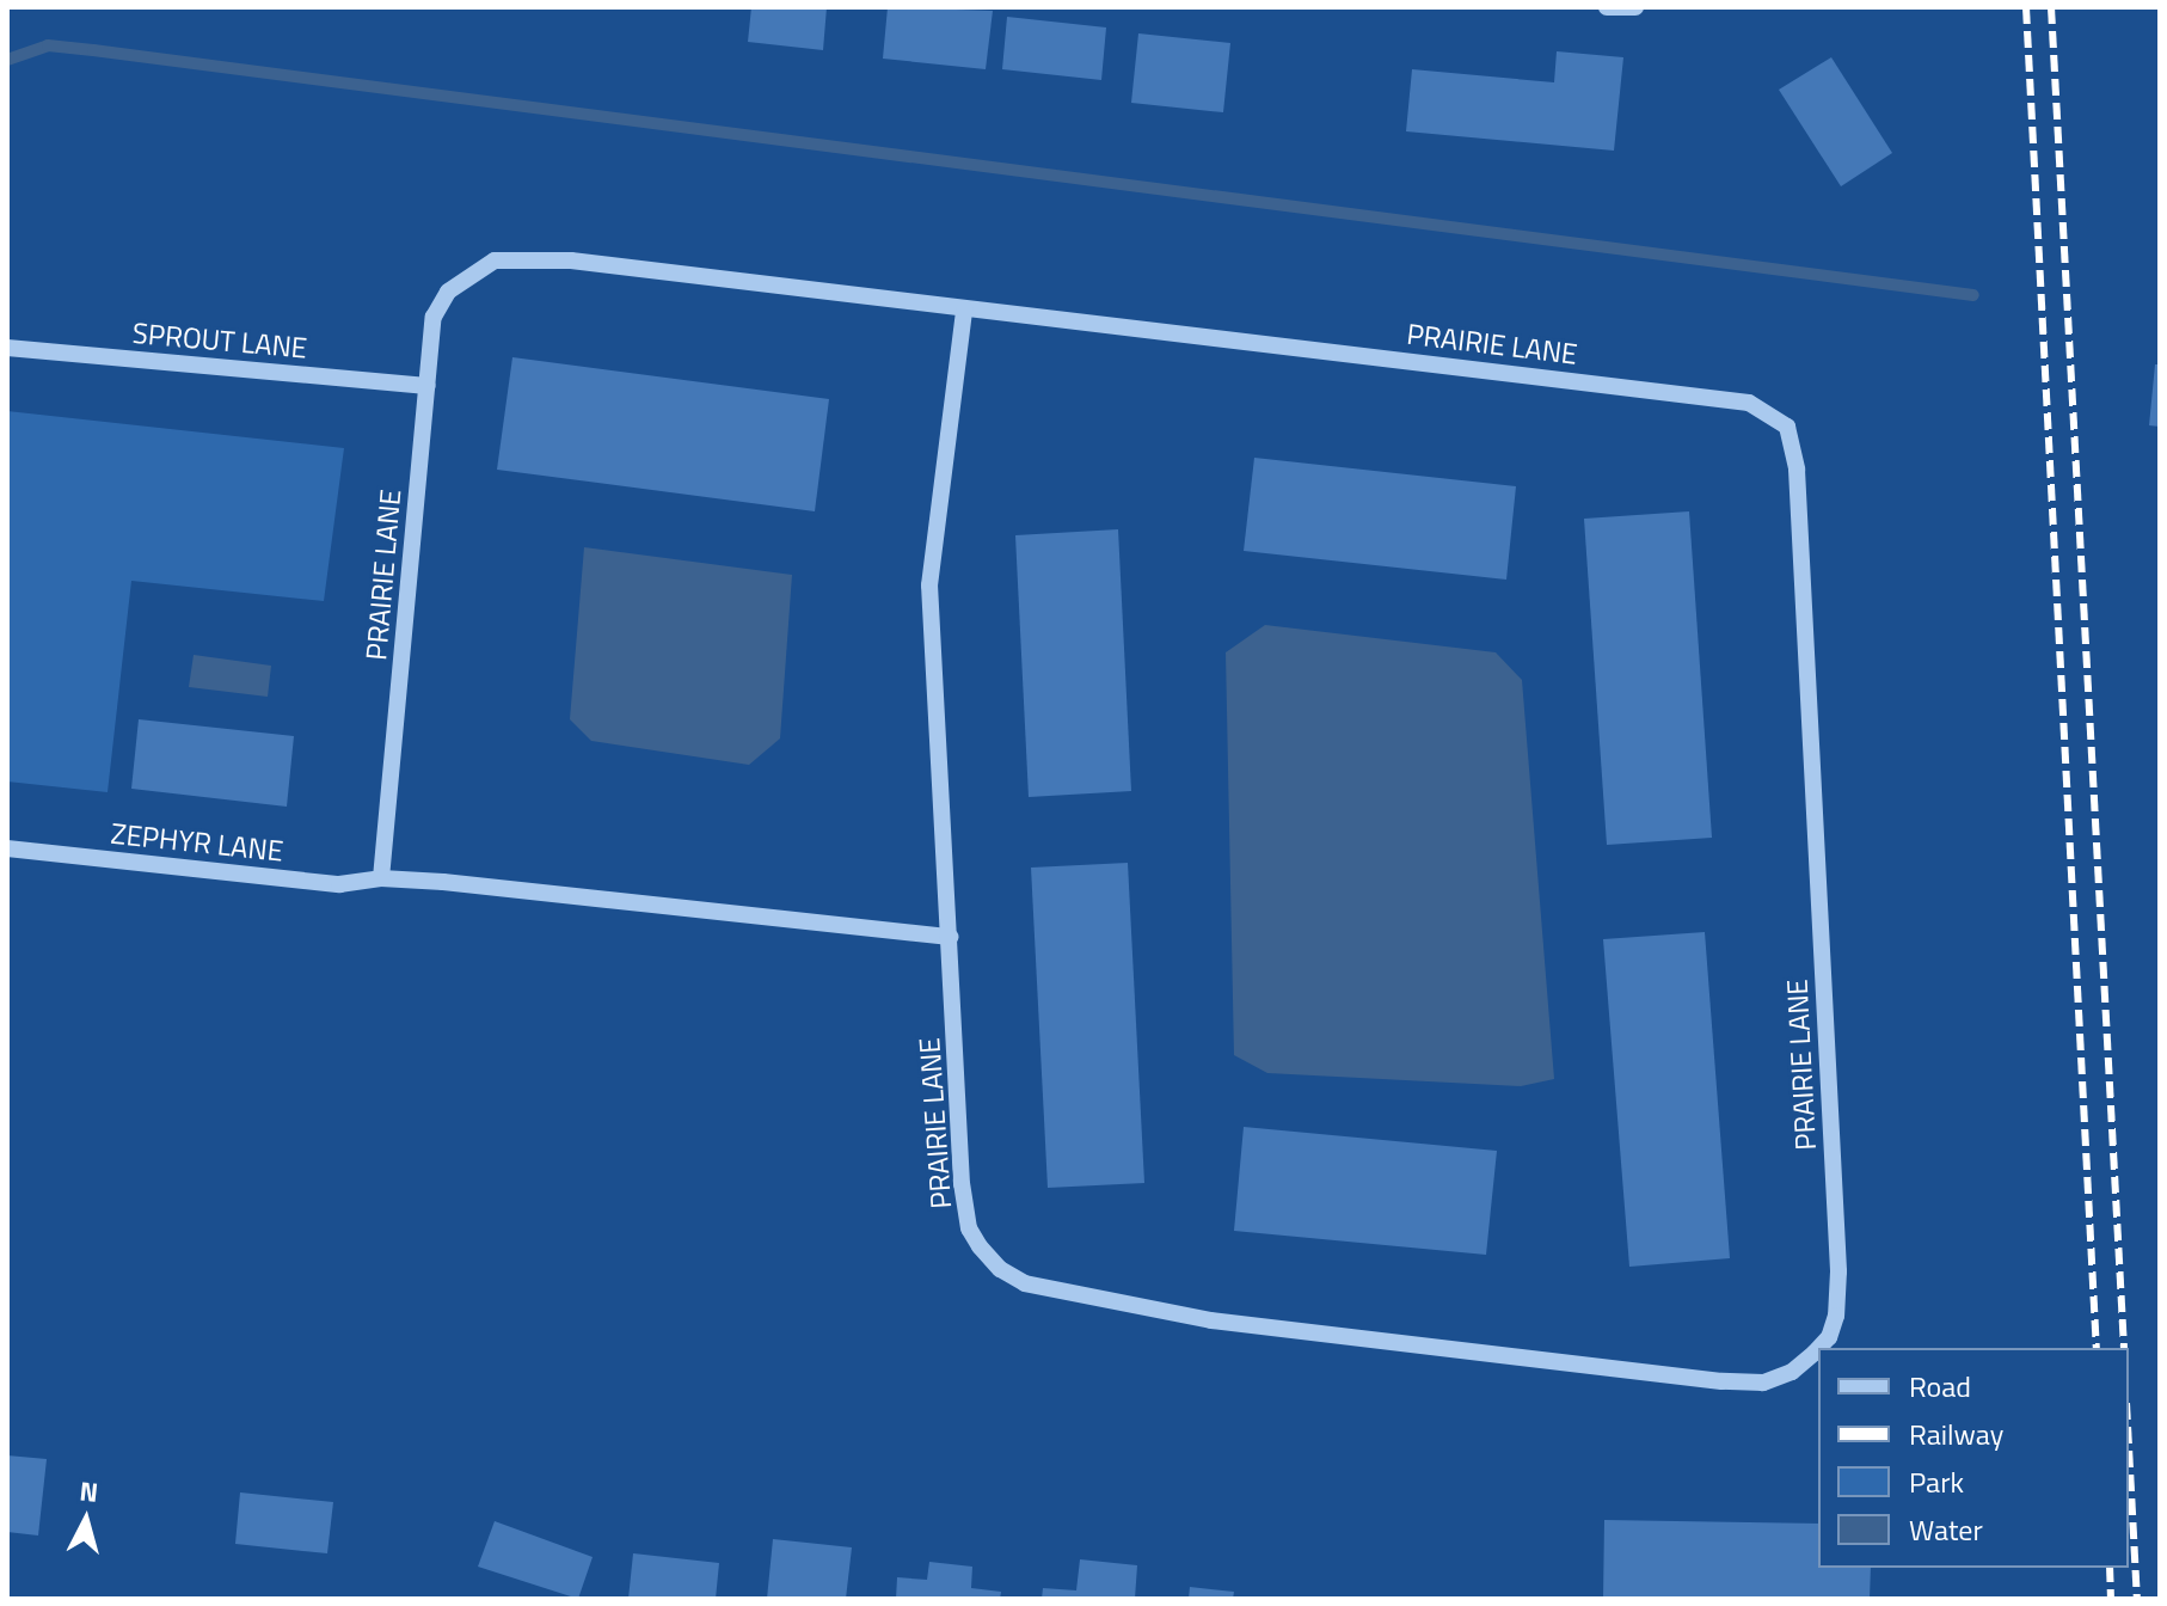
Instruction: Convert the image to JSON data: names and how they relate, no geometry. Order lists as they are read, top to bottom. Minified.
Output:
{"streets":{"street":["SPROUT LANE","PRAIRIE LANE","ZEPHYR LANE"]},"crossings":[["SPROUT LANE","PRAIRIE LANE"],["PRAIRIE LANE","ZEPHYR LANE"]],"legend":["Road","Railway","Park","Water"],"north":"top"}
